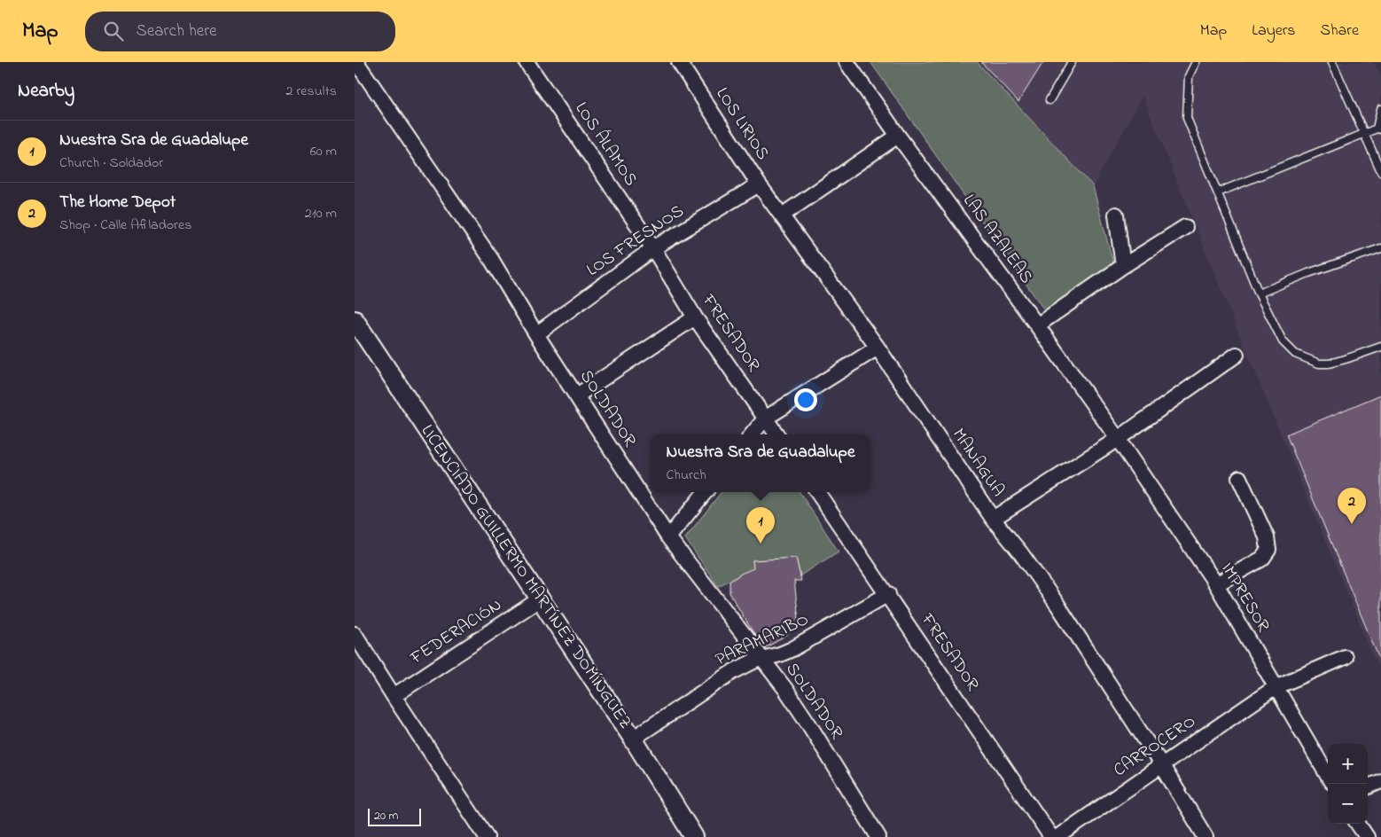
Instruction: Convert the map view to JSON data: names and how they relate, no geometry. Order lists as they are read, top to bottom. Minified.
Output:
{"streets":{"street":["LOS LIRIOS","LOS ÁLAMOS","LAS AZALEAS","LOS FRESNOS","FRESADOR","SOLDADOR","MANAGUA","LICENCIADO GUILLERMO MARTÍNEZ DOMÍNGUEZ","IMPRESOR","FEDERACIÓN","PARAMARIBO","CARROCERO"]},"crossings":[["LOS LIRIOS","LOS FRESNOS"],["LOS LIRIOS","MANAGUA"],["LOS ÁLAMOS","LOS FRESNOS"],["LOS ÁLAMOS","FRESADOR"],["LAS AZALEAS","IMPRESOR"],["LOS FRESNOS","FRESADOR"],["LOS FRESNOS","SOLDADOR"],["LOS FRESNOS","MANAGUA"],["FRESADOR","PARAMARIBO"],["SOLDADOR","PARAMARIBO"],["MANAGUA","CARROCERO"],["LICENCIADO GUILLERMO MARTÍNEZ DOMÍNGUEZ","FEDERACIÓN"],["LICENCIADO GUILLERMO MARTÍNEZ DOMÍNGUEZ","PARAMARIBO"],["IMPRESOR","CARROCERO"]],"scale_bar":"20 m","page":{"header":"Map","search":"Search here","nav":["Map","Layers","Share"],"heading":["Nearby","2 results"],"list":[{"mark":"1","name":"Nuestra Sra de Guadalupe","note":"Church · Soldador","value":"60 m"},{"mark":"2","name":"The Home Depot","note":"Shop · Calle Afiladores","value":"210 m"}],"popup":["Nuestra Sra de Guadalupe","Church"],"pins":["2","1"],"map_buttons":["+","−"],"scale":"20 m"}}
